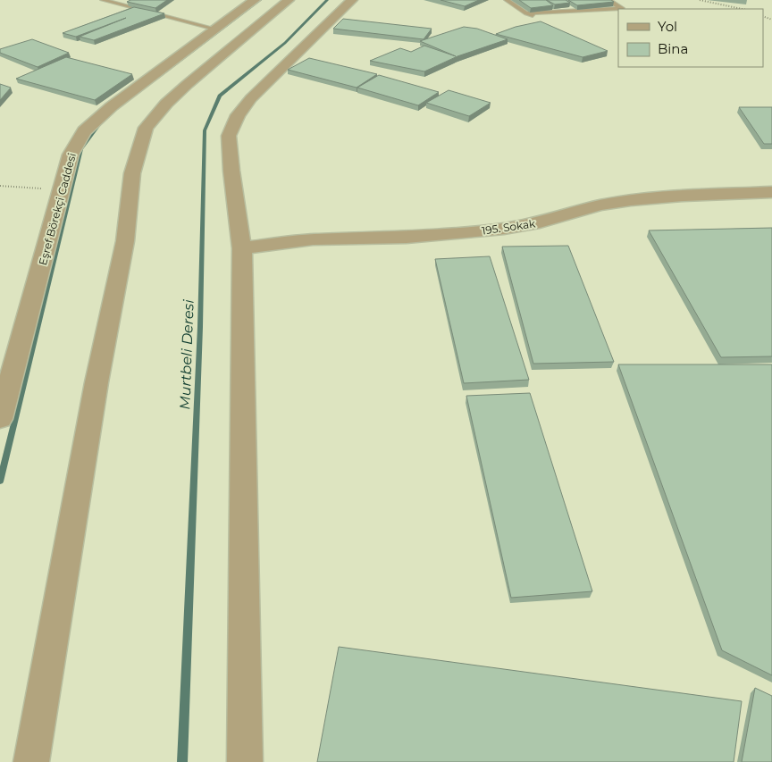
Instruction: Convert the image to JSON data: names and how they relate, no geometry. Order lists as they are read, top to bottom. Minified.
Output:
{"streets":{"street":["Eşref Börekçi Caddesi","195. Sokak"]},"water":["Murtbeli Deresi"],"legend":["Yol","Bina"]}
